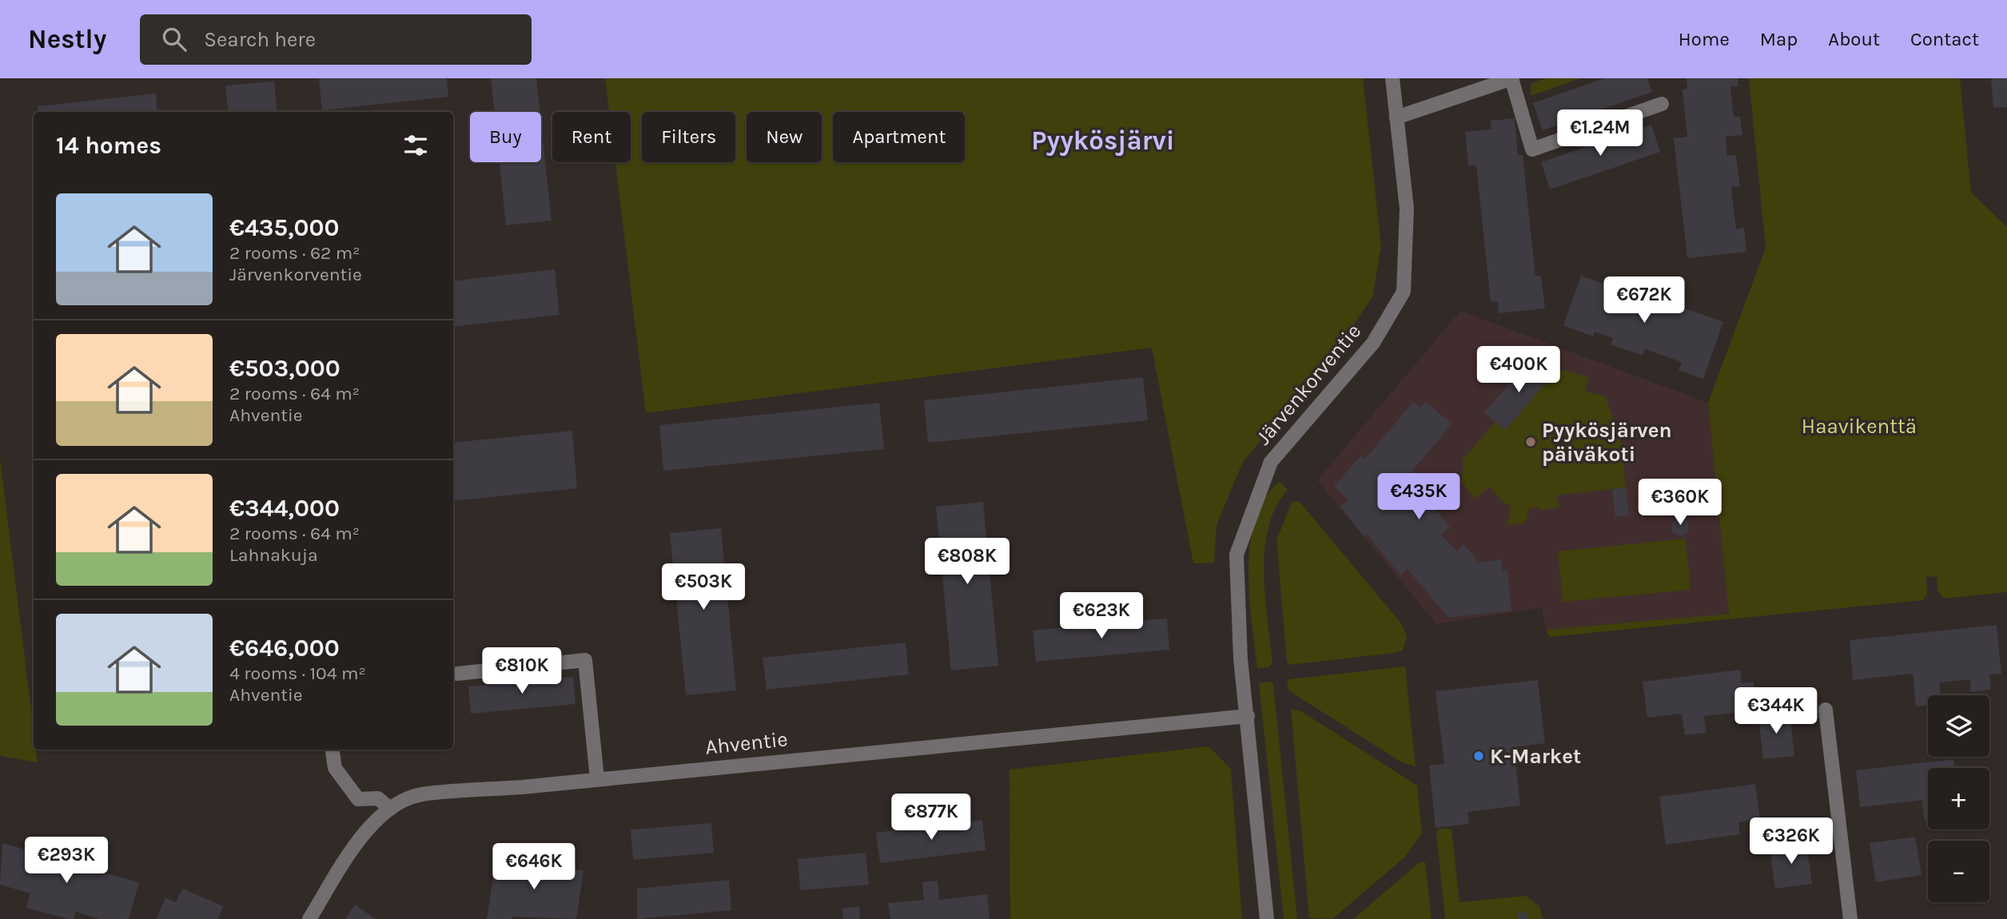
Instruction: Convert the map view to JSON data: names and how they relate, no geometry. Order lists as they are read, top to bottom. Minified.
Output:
{"streets":{"street":["Järvenkorventie","Ahventie"]},"crossings":[["Järvenkorventie","Ahventie"]],"districts":["Pyykösjärvi"],"parks":["Haavikenttä"],"places":["Pyykösjärven päiväkoti","K-Market"],"page":{"header":"Nestly","search":"Search here","nav":["Home","Map","About","Contact"],"price":["€1.24M","€672K","€400K","€435K","€360K","€808K","€503K","€623K","€810K","€344K","€877K","€326K","€293K","€646K"],"chip":["Buy","Rent","Filters","New","Apartment"],"heading":"14 homes","list":[{"name":"€435,000","note":"2 rooms · 62 m² · Järvenkorventie"},{"name":"€503,000","note":"2 rooms · 64 m² · Ahventie"},{"name":"€344,000","note":"2 rooms · 64 m² · Lahnakuja"},{"name":"€646,000","note":"4 rooms · 104 m² · Ahventie"}],"map_buttons":["+","−"]}}
